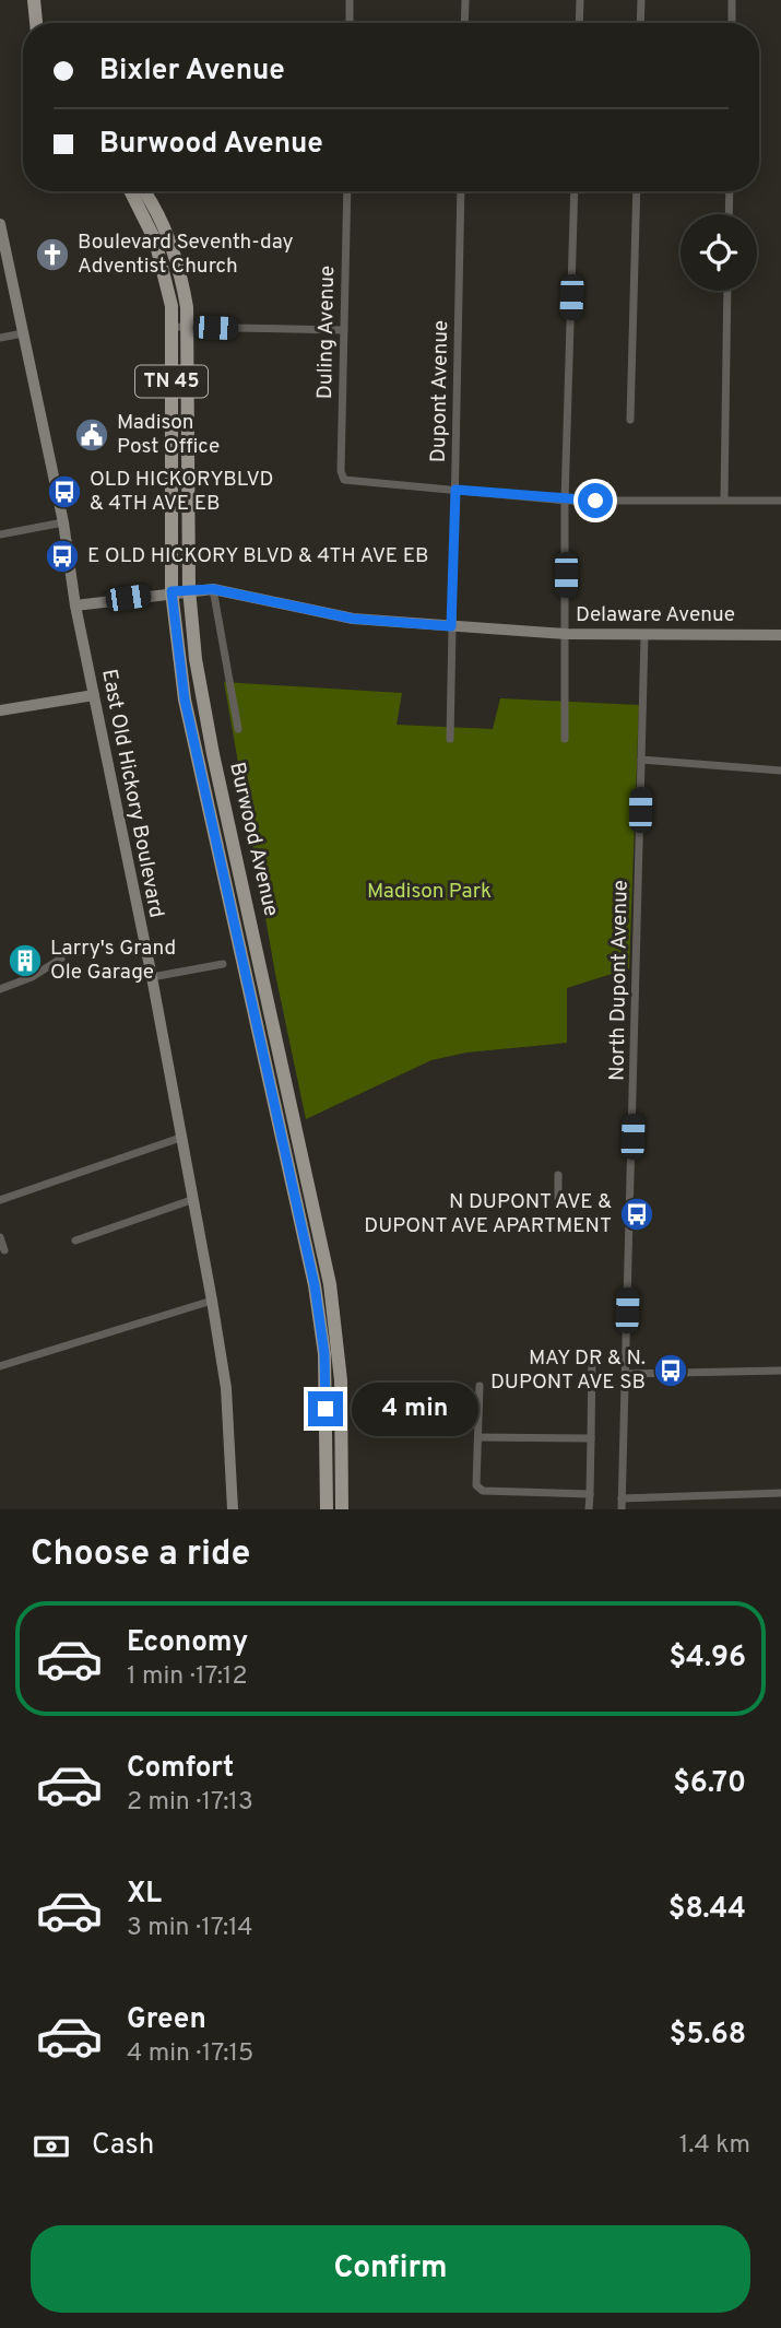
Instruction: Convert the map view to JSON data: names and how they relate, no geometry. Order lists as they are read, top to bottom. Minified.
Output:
{"streets":{"main road":["TN 45","Burwood Avenue"],"street":["Duling Avenue","Dupont Avenue","Delaware Avenue","East Old Hickory Boulevard","North Dupont Avenue"]},"crossings":[["Duling Avenue","Dupont Avenue"],["Dupont Avenue","Delaware Avenue"],["Delaware Avenue","East Old Hickory Boulevard"],["Delaware Avenue","Burwood Avenue"],["Delaware Avenue","North Dupont Avenue"]],"parks":["Madison Park"],"places":{"church":["Boulevard Seventh-day Adventist Church"],"public building":["Madison Post Office"],"bus stop":["OLD HICKORYBLVD & 4TH AVE EB","E OLD HICKORY BLVD & 4TH AVE EB","N DUPONT AVE & DUPONT AVE APARTMENT","MAY DR & N. DUPONT AVE SB"],"building":["Larry's Grand Ole Garage"]},"page":{"banner":["Bixler Avenue","Burwood Avenue"],"bubble":"4 min","heading":"Choose a ride","list":[{"name":"Economy","note":"1 min · 17:12","value":"$4.96"},{"name":"Comfort","note":"2 min · 17:13","value":"$6.70"},{"name":"XL","note":"3 min · 17:14","value":"$8.44"},{"name":"Green","note":"4 min · 17:15","value":"$5.68"}],"pay":["Cash","1.4 km"],"buttons":"Confirm"}}
